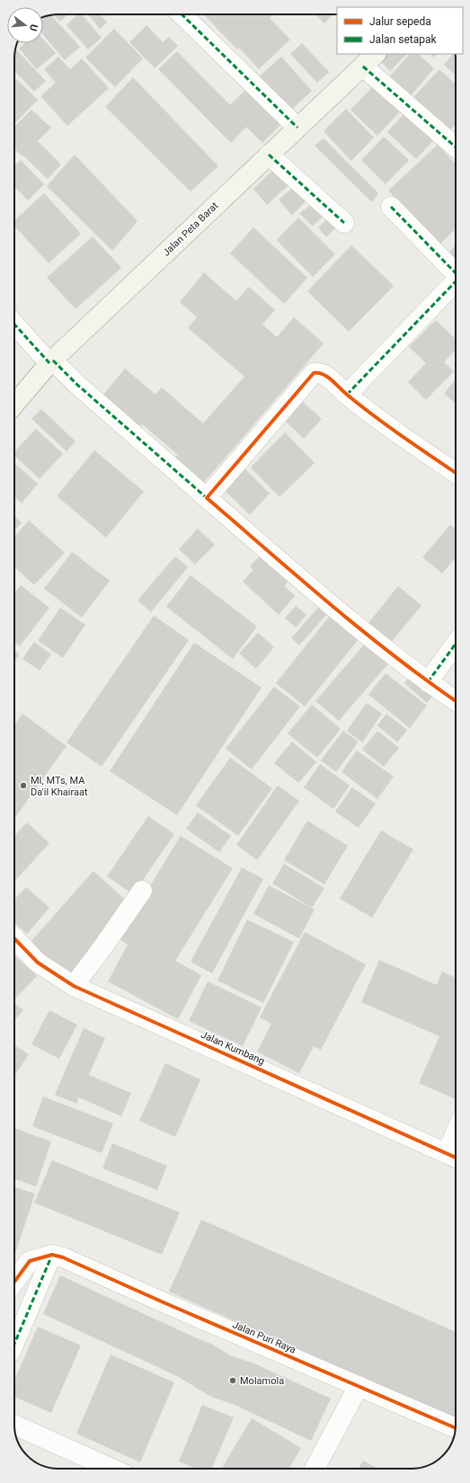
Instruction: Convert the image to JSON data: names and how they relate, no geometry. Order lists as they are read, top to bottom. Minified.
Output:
{"streets":{"main road":["Jalan Peta Barat"],"street":["Jalan Kumbang","Jalan Puri Raya"]},"places":["MI, MTs, MA Da'il Khairaat","Molamola"],"legend":["Jalur sepeda","Jalan setapak"],"north":"right"}
